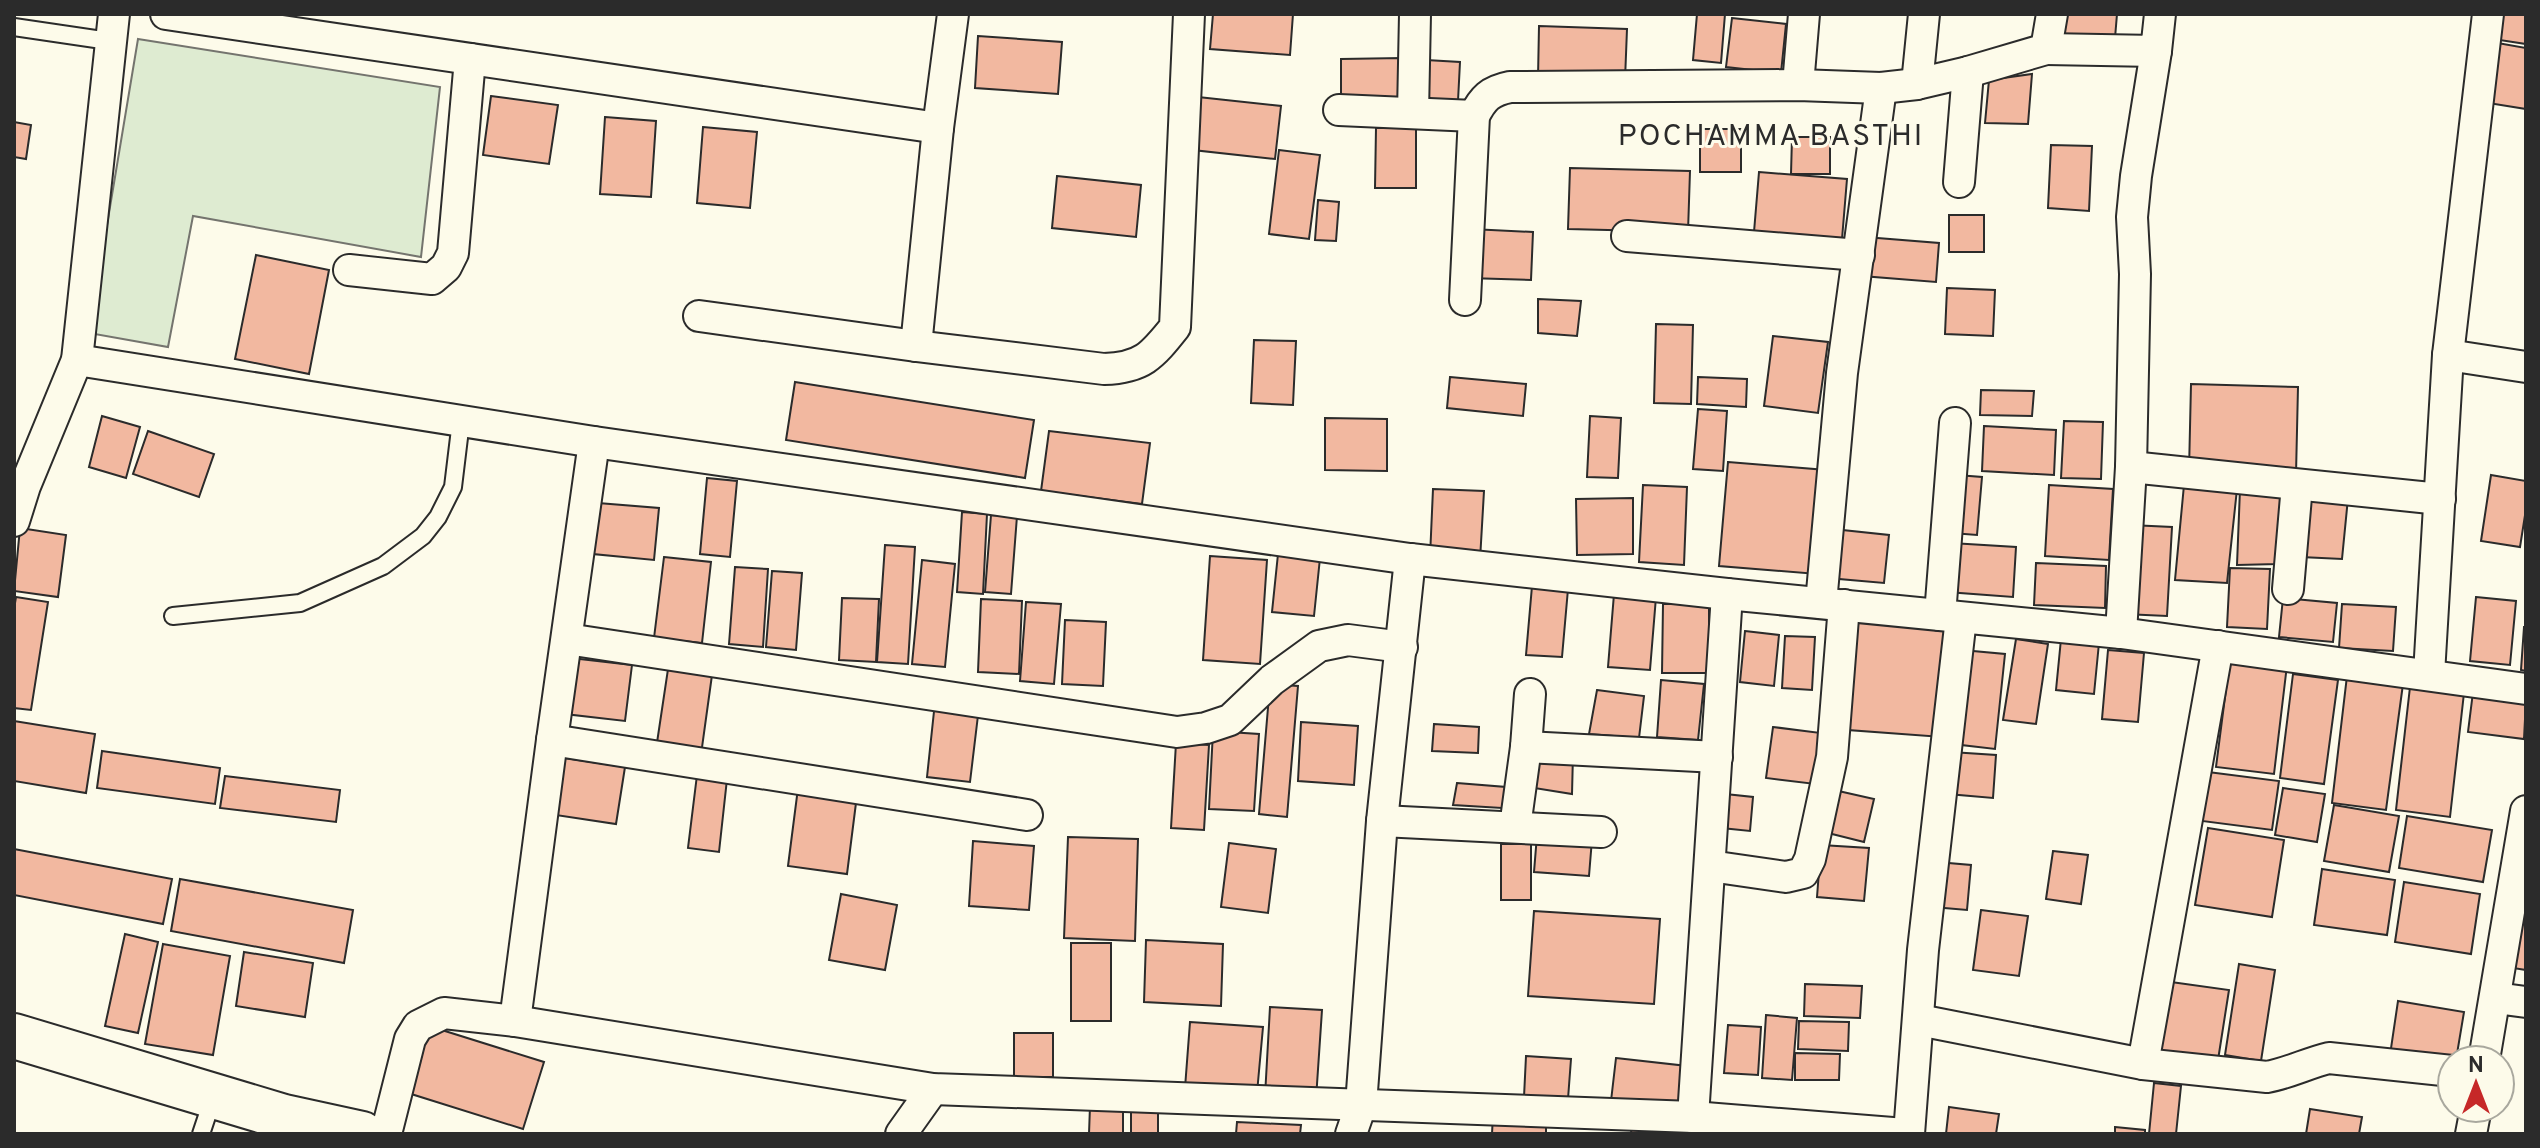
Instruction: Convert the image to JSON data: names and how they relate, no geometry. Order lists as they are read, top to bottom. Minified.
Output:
{"districts":["POCHAMMA BASTHI"],"north":"top"}
